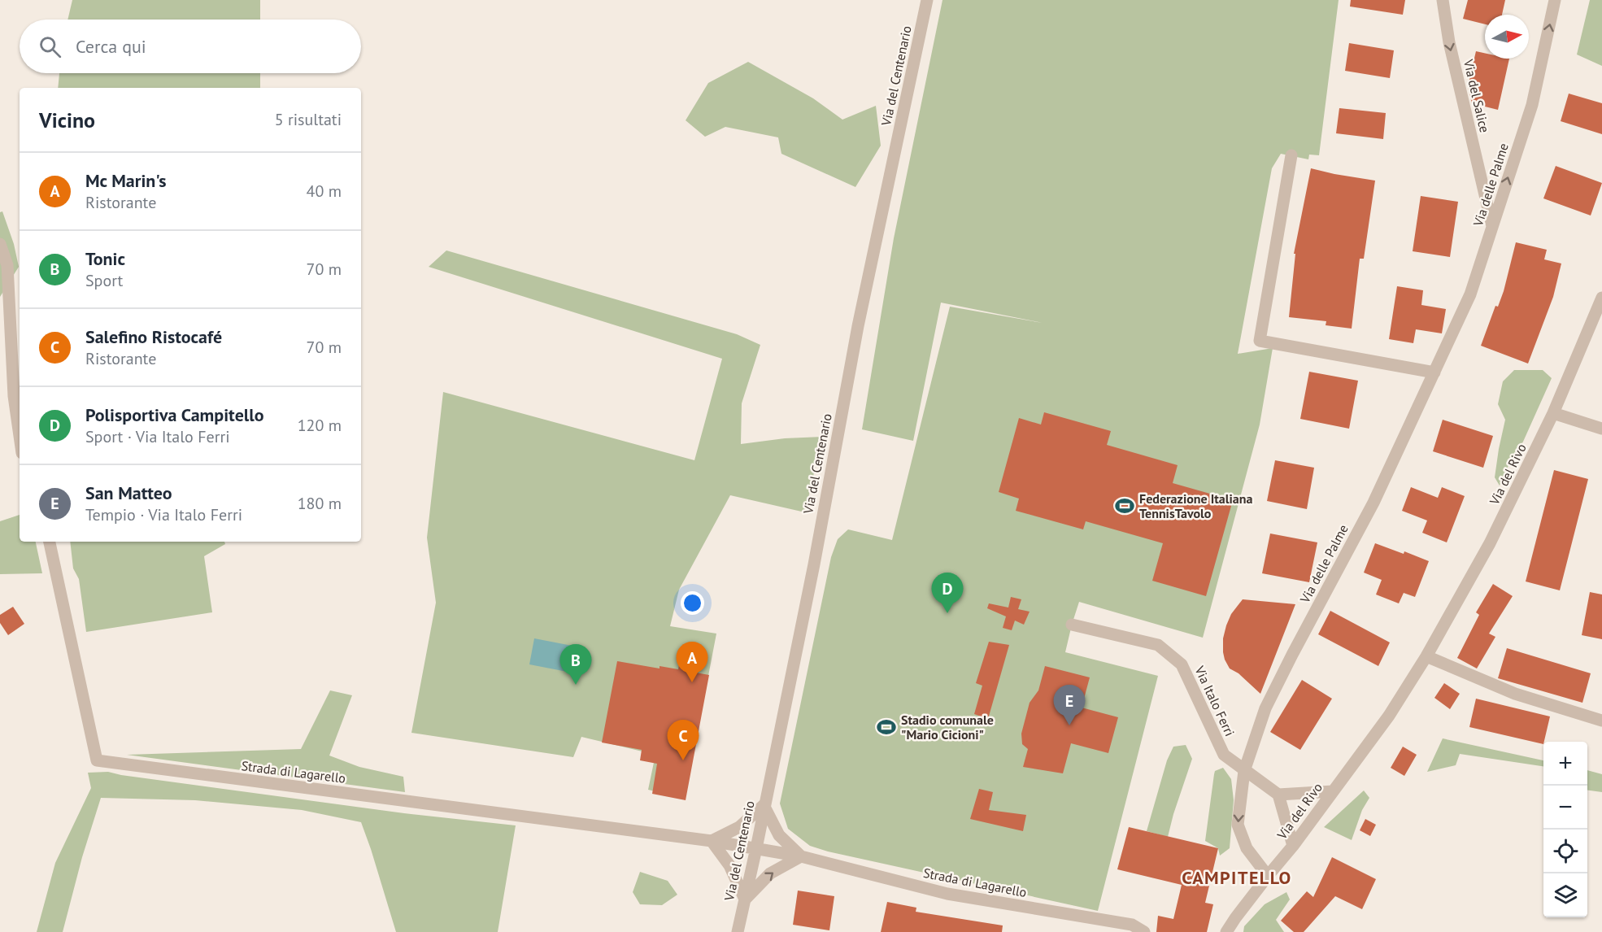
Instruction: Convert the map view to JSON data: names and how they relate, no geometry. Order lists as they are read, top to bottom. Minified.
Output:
{"streets":{"street":["Via del Centenario","Via del Salice","Via delle Palme","Via del Rivo","Via Italo Ferri","Strada di Lagarello"]},"crossings":[["Via del Centenario","Strada di Lagarello"],["Via del Salice","Via delle Palme"],["Via delle Palme","Via del Rivo"],["Via delle Palme","Via Italo Ferri"]],"one_way":["Via del Salice"],"districts":["CAMPITELLO"],"places":{"sports":["Federazione Italiana TennisTavolo","Stadio comunale \"Mario Cicioni\""]},"north":"right","page":{"search":"Cerca qui","heading":["Vicino","5 risultati"],"list":[{"mark":"A","name":"Mc Marin's","note":"Ristorante","value":"40 m"},{"mark":"B","name":"Tonic","note":"Sport","value":"70 m"},{"mark":"C","name":"Salefino Ristocafé","note":"Ristorante","value":"70 m"},{"mark":"D","name":"Polisportiva Campitello","note":"Sport · Via Italo Ferri","value":"120 m"},{"mark":"E","name":"San Matteo","note":"Tempio · Via Italo Ferri","value":"180 m"}],"pins":["D","A","B","E","C"],"map_buttons":["+","−"]}}
